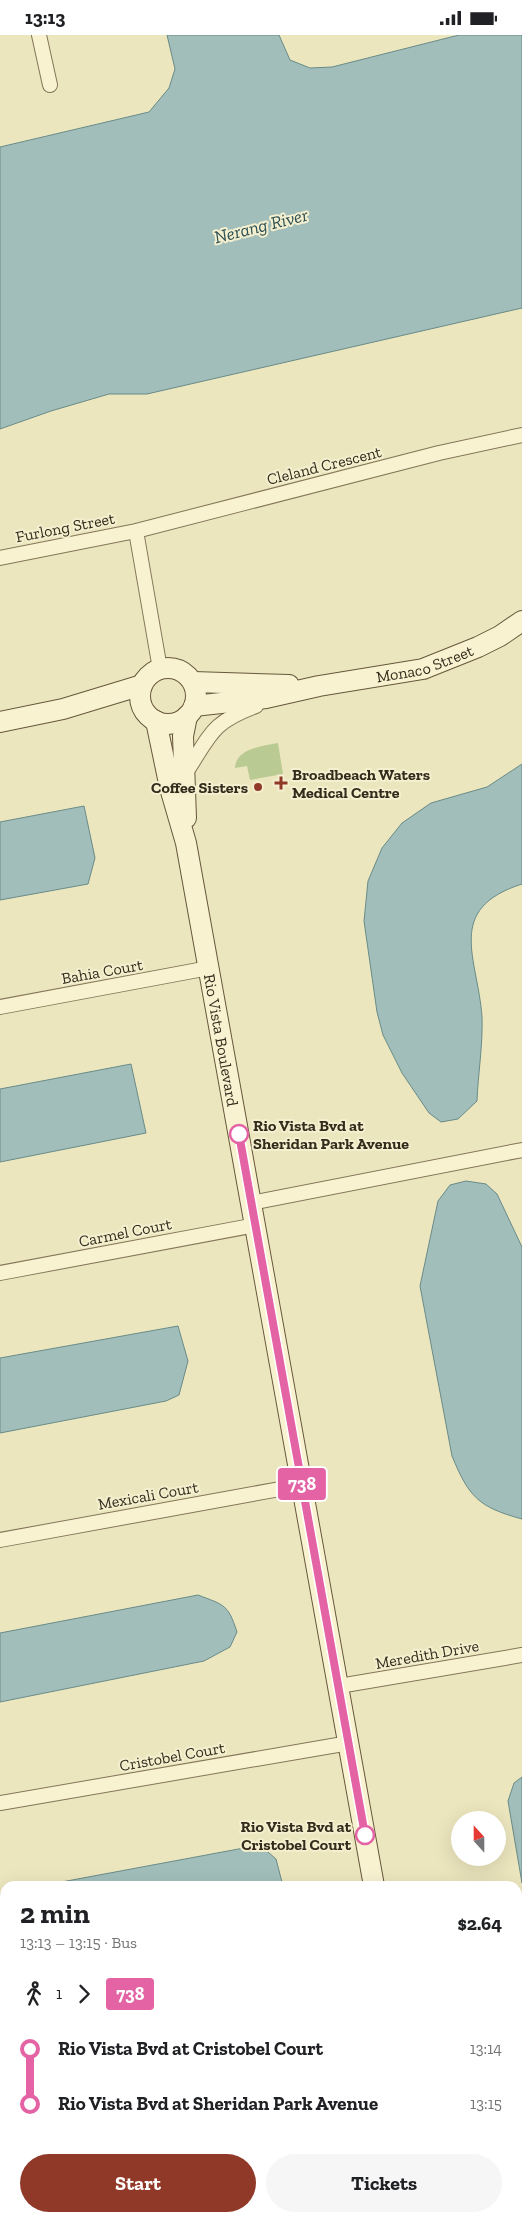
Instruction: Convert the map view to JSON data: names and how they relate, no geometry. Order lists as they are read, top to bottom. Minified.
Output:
{"streets":{"street":["Cleland Crescent","Furlong Street","Monaco Street","Bahia Court","Rio Vista Boulevard","Carmel Court","Mexicali Court","Meredith Drive","Cristobel Court"]},"crossings":[["Cleland Crescent","Furlong Street"],["Monaco Street","Rio Vista Boulevard"],["Bahia Court","Rio Vista Boulevard"],["Rio Vista Boulevard","Carmel Court"],["Rio Vista Boulevard","Mexicali Court"],["Rio Vista Boulevard","Meredith Drive"],["Rio Vista Boulevard","Cristobel Court"]],"water":["Nerang River"],"places":{"health":["Broadbeach Waters Medical Centre"],"other":["Coffee Sisters","Rio Vista Bvd at Sheridan Park Avenue","Rio Vista Bvd at Cristobel Court"]},"lines":["bus line 738"],"north":"top","page":{"status":"13:13","on_map":"738","heading":["2 min","13:13 – 13:15 · Bus","$2.64"],"legs":["1","738"],"list":[{"name":"Rio Vista Bvd at Cristobel Court","value":"13:14"},{"name":"Rio Vista Bvd at Sheridan Park Avenue","value":"13:15"}],"buttons":["Start","Tickets"]}}
